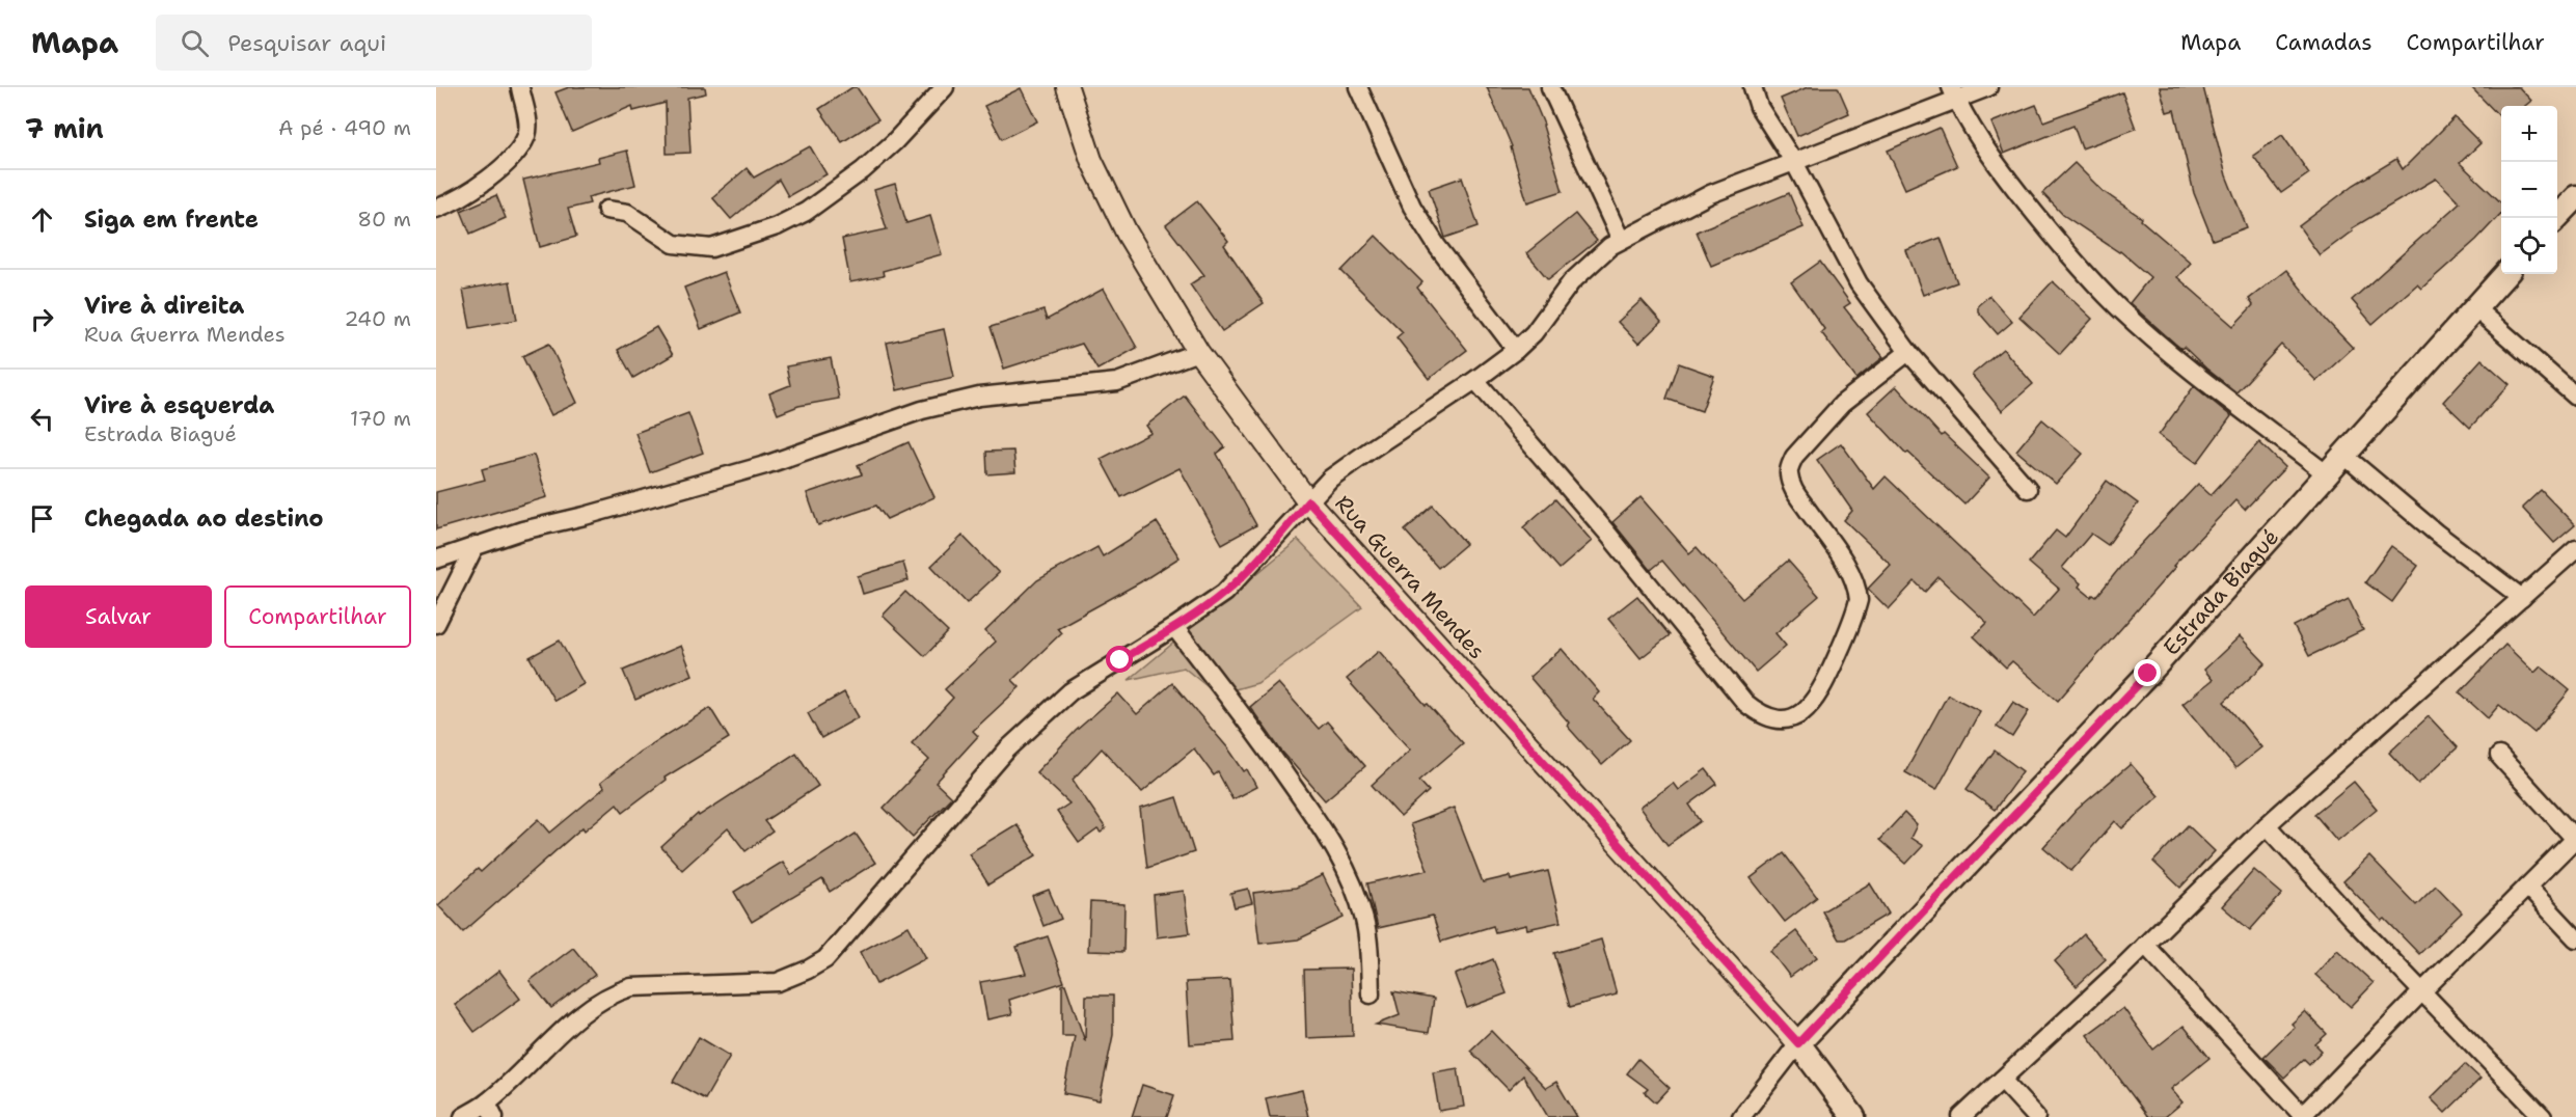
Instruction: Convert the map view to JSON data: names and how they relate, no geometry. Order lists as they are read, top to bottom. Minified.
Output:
{"streets":{"main road":["Estrada Biagué"],"street":["Rua Guerra Mendes"]},"crossings":[["Rua Guerra Mendes","Estrada Biagué"]],"page":{"header":"Mapa","search":"Pesquisar aqui","nav":["Mapa","Camadas","Compartilhar"],"heading":["7 min","A pé · 490 m"],"map_buttons":["+","−"],"list":[["Siga em frente","80 m"],["Vire à direita","Rua Guerra Mendes","240 m"],["Vire à esquerda","Estrada Biagué","170 m"],"Chegada ao destino"],"buttons":["Salvar","Compartilhar"]}}
